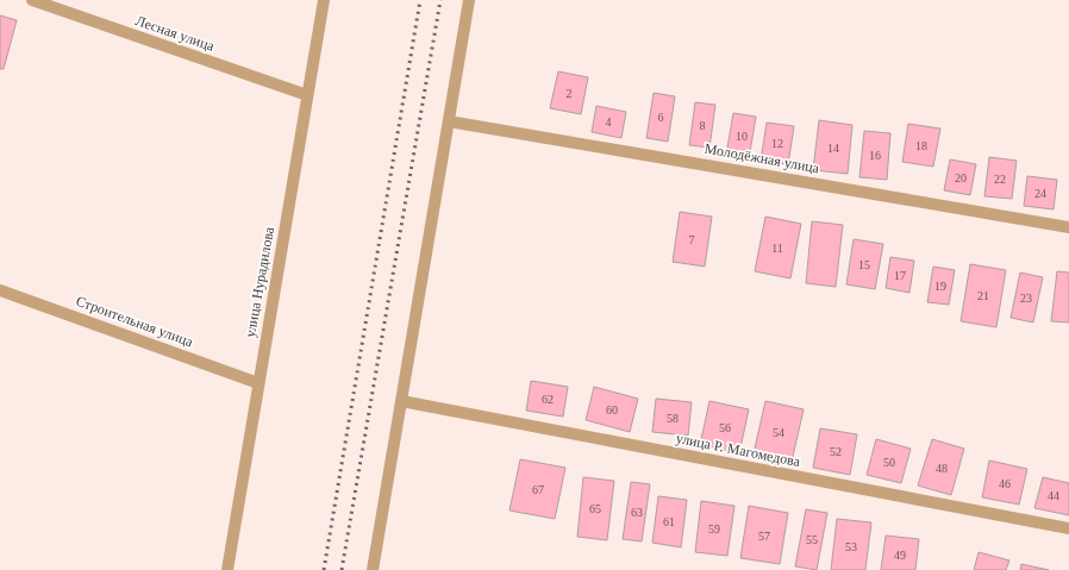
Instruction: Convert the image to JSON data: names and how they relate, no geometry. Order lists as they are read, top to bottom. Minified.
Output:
{"streets":{"street":["Лесная улица","Молодёжная улица","улица Нурадилова","Строительная улица","улица Р. Магомедова"]},"crossings":[["Лесная улица","улица Нурадилова"],["улица Нурадилова","Строительная улица"]],"house_numbers":["2","6","4","8","10","12","18","14","16","20","22","24","7","11","15","17","19","21","23","62","60","58","56","54","52","50","48","46","67","44","65","63","61","59","57","55","53","49"]}
